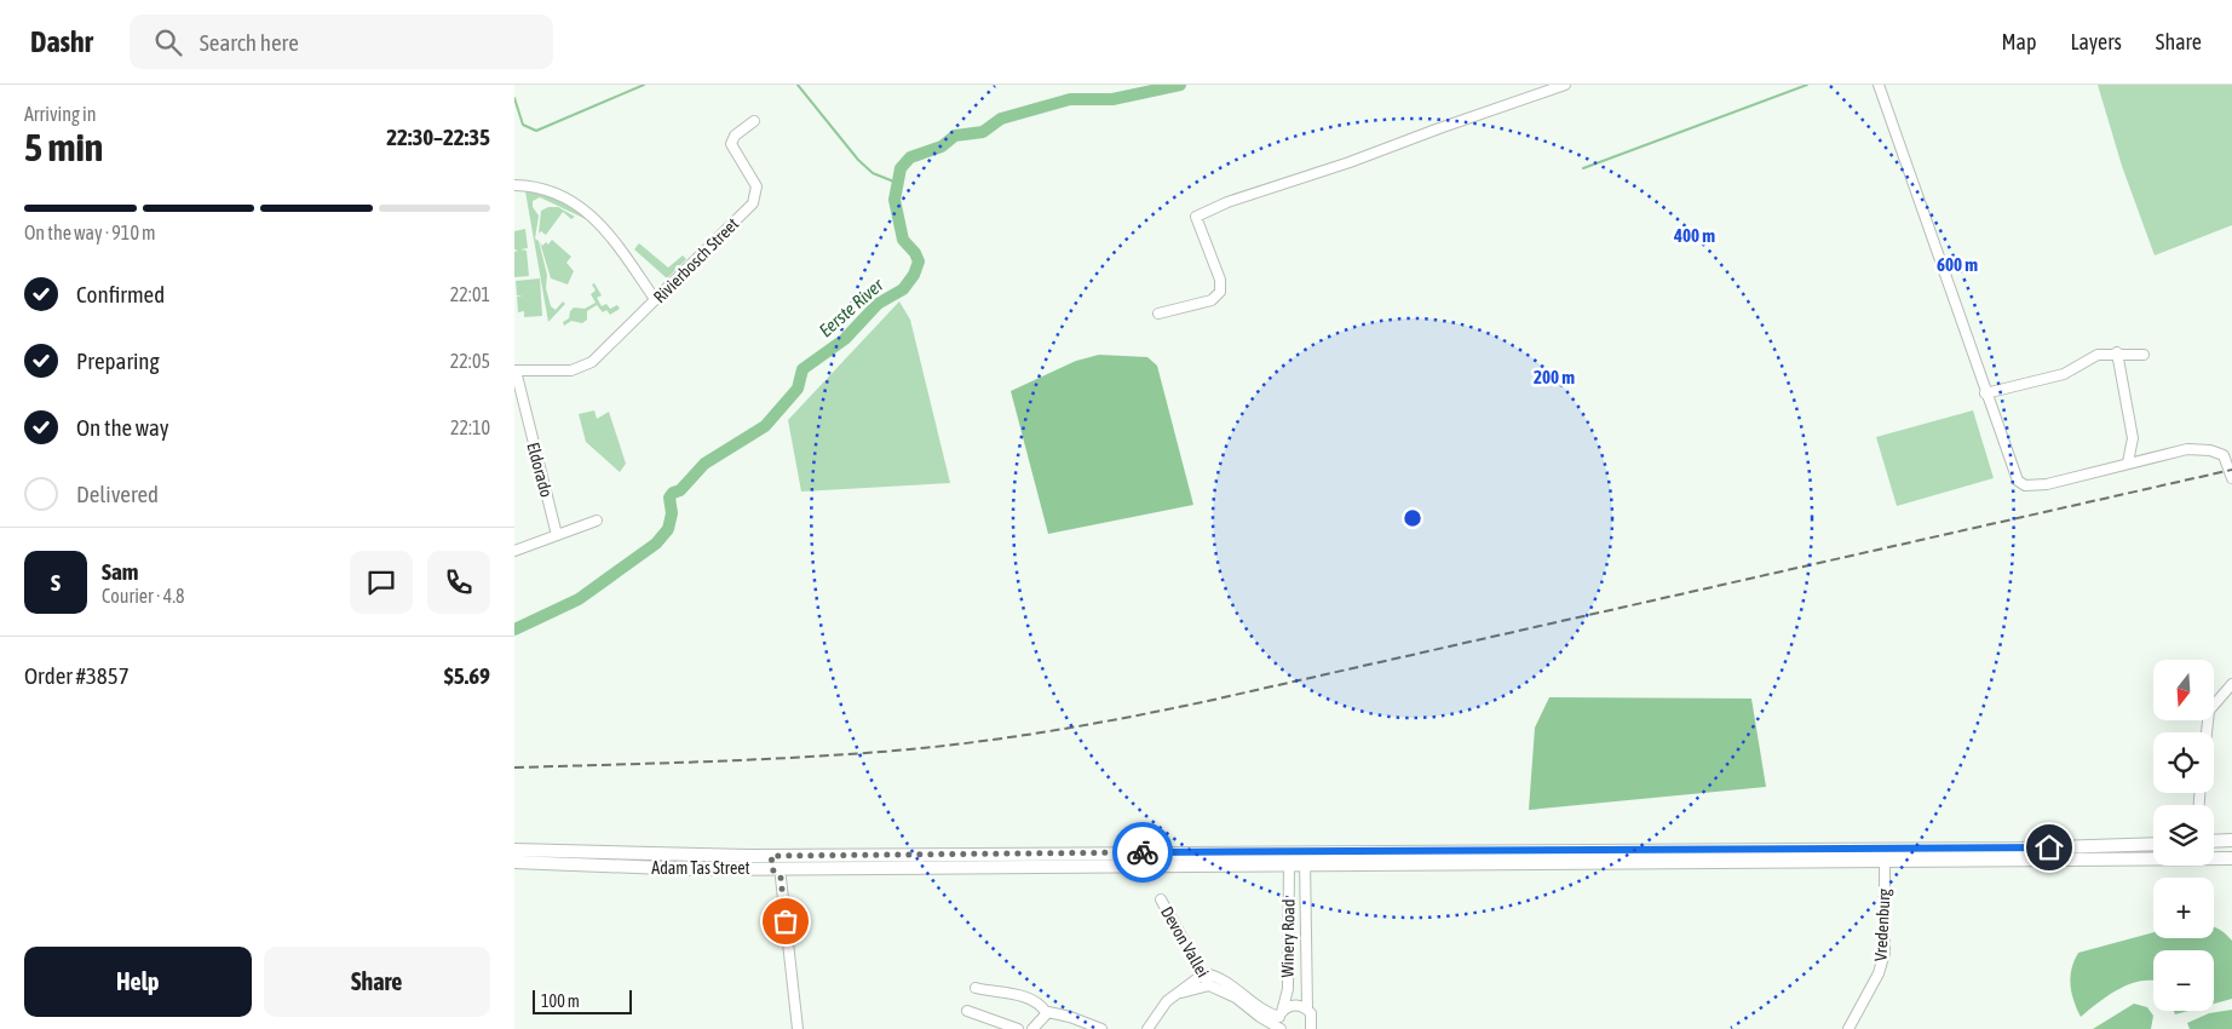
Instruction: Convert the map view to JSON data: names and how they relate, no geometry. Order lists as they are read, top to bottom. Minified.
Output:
{"streets":{"main road":["Adam Tas Street"],"street":["Rivierbosch Street","Eldorado","Vredenburg","Winery Road","Devon Vallei"]},"crossings":[["Rivierbosch Street","Eldorado"],["Adam Tas Street","Vredenburg"],["Adam Tas Street","Winery Road"]],"water":["Eerste River"],"scale_bar":"100 m","north":"bottom","page":{"header":"Dashr","search":"Search here","nav":["Map","Layers","Share"],"heading":["5 min","Arriving in","22:30–22:35"],"panel":["Sam","Courier · 4.8","Order #3857","$5.69"],"bar":"On the way · 910 m","list":[["Confirmed","22:01"],["Preparing","22:05"],["On the way","22:10"],"Delivered"],"round":"S","map_buttons":["+","−"],"buttons":["Help","Share"],"scale":"100 m"},"rings":["400 m","600 m","200 m"]}
